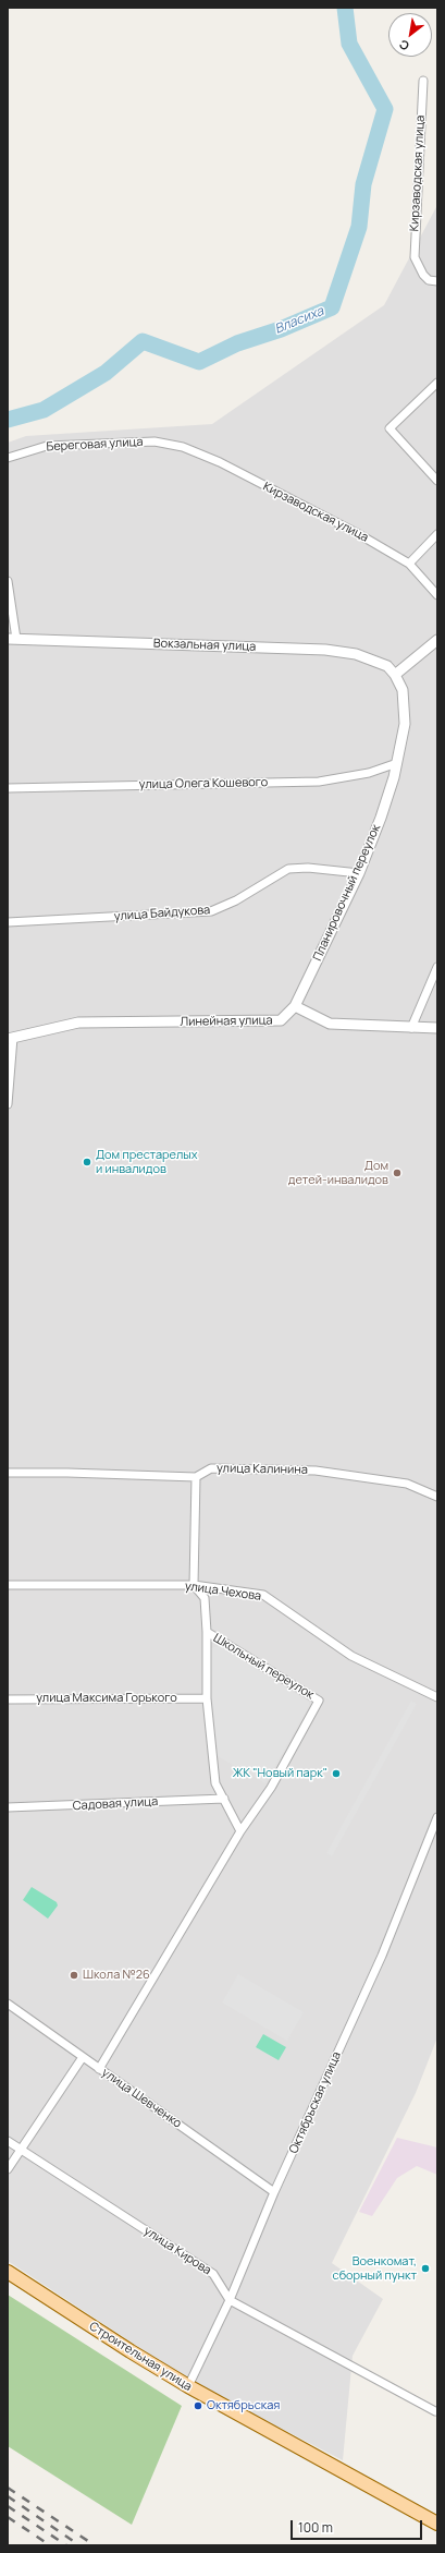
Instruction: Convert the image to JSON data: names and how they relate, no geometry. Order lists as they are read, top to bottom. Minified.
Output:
{"streets":{"main road":["Строительная улица"],"street":["Кирзаводская улица","Береговая улица","Вокзальная улица","улица Олега Кошевого","Планировочный переулок","улица Байдукова","Линейная улица","улица Калинина","улица Чехова","Школьный переулок","улица Максима Горького","Садовая улица","улица Шевченко","Октябрьская улица","улица Кирова"]},"crossings":[["Кирзаводская улица","Береговая улица"],["Вокзальная улица","Планировочный переулок"],["улица Олега Кошевого","Планировочный переулок"],["Планировочный переулок","улица Байдукова"],["Планировочный переулок","Линейная улица"],["Школьный переулок","улица Максима Горького"],["Школьный переулок","Садовая улица"],["Школьный переулок","улица Шевченко"],["улица Шевченко","Октябрьская улица"],["Октябрьская улица","улица Кирова"],["Октябрьская улица","Строительная улица"]],"water":["Власиха"],"places":["Дом престарелых и инвалидов","Дом детей-инвалидов","ЖК \"Новый парк\"","Школа №26","Военкомат, сборный пункт","Октябрьская"],"scale_bar":"100 m","north":"bottom left"}
